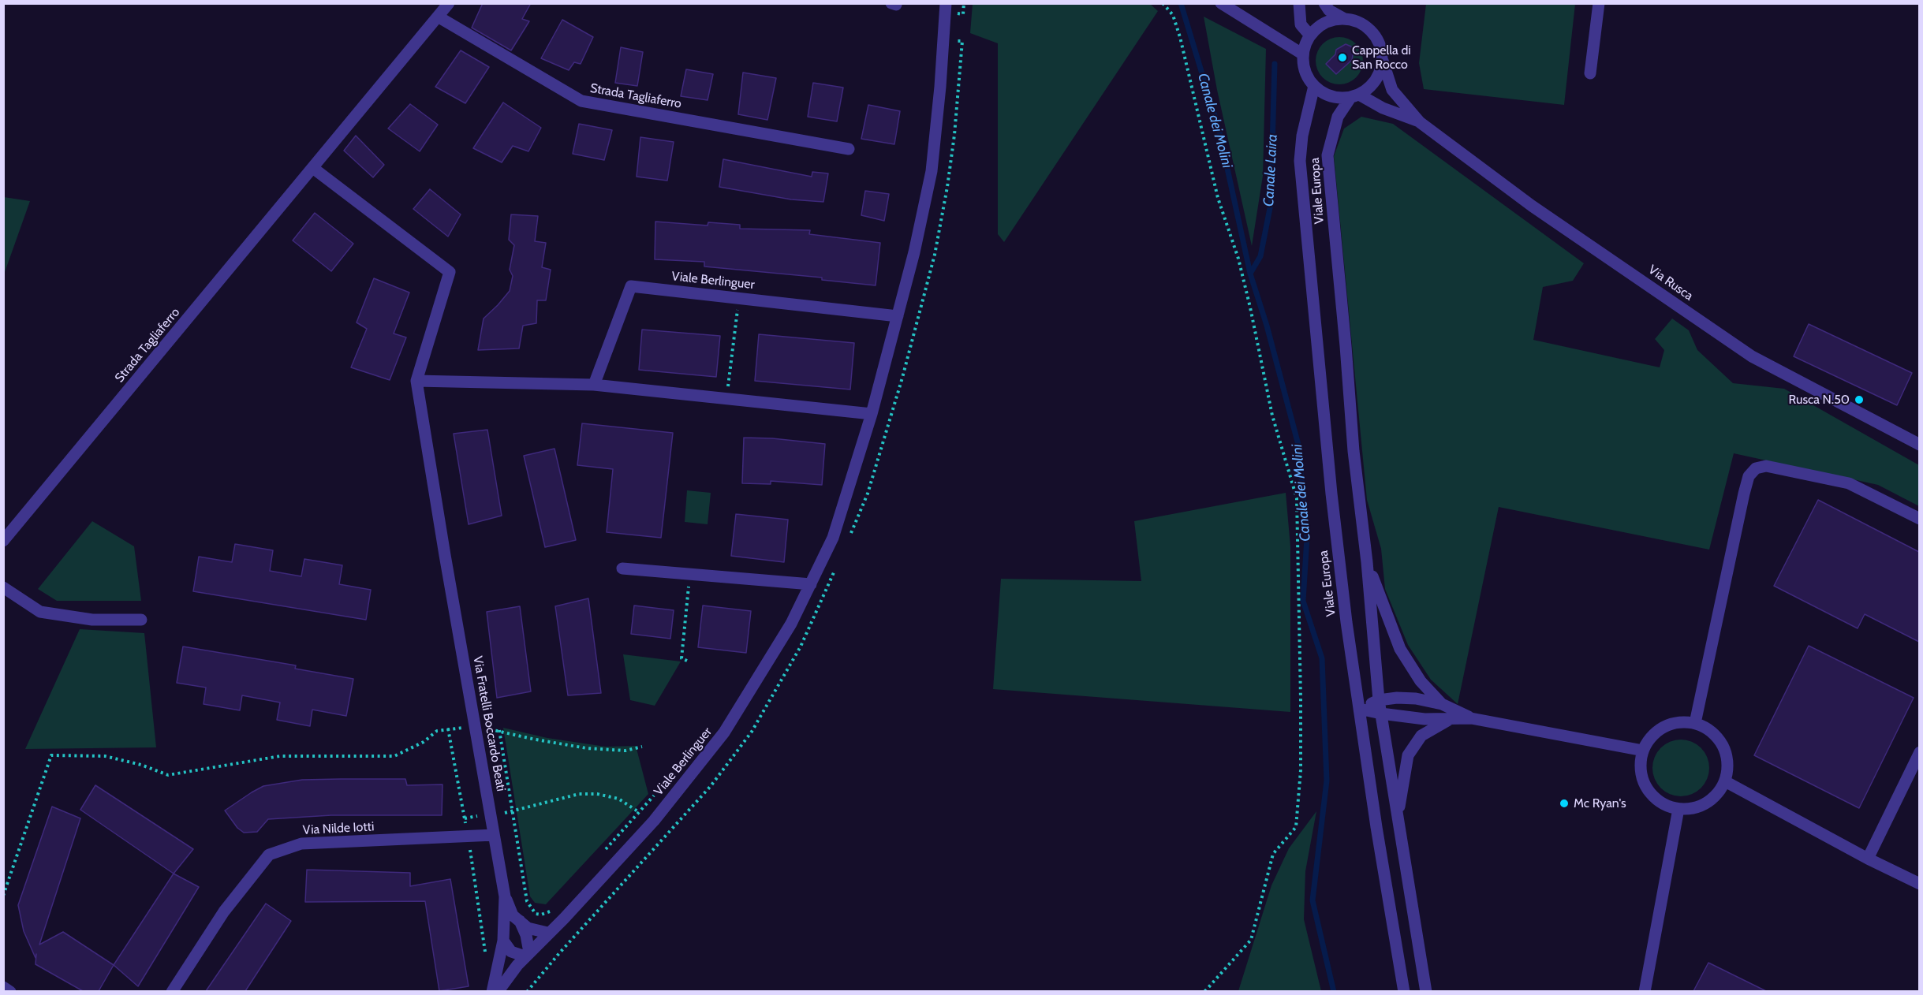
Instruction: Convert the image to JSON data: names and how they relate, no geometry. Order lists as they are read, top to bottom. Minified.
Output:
{"streets":{"street":["Strada Tagliaferro","Viale Europa","Viale Berlinguer","Via Rusca","Via Fratelli Boccardo Beati","Via Nilde Iotti"]},"crossings":[["Viale Europa","Via Rusca"],["Viale Berlinguer","Via Fratelli Boccardo Beati"],["Via Fratelli Boccardo Beati","Via Nilde Iotti"]],"water":["Canale dei Molini","Canale Laira"],"places":["Cappella di San Rocco","Rusca N.50","Mc Ryan's"]}
